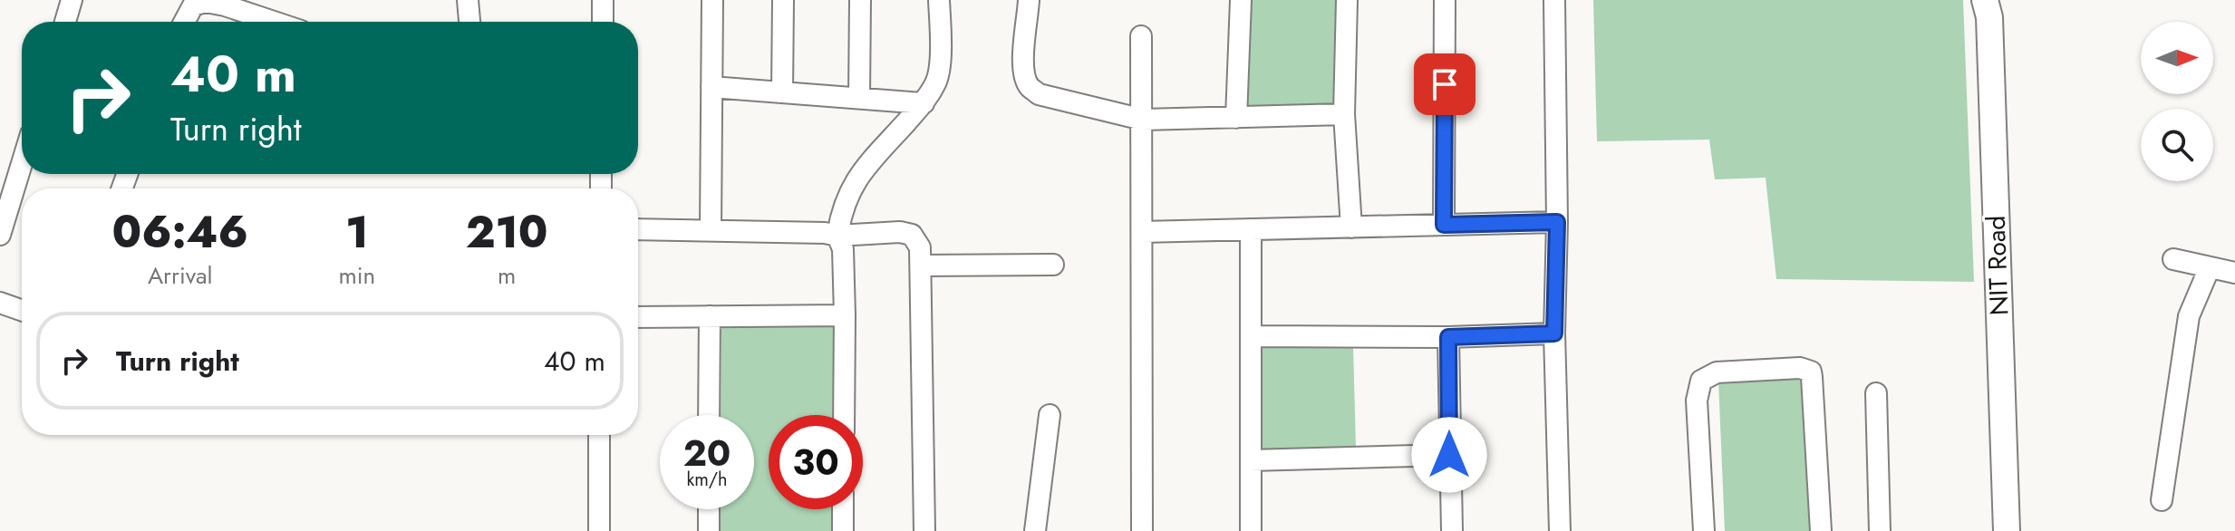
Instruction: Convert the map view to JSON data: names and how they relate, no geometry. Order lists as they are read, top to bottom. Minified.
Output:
{"streets":{"main road":["NIT Road"]},"north":"right","page":{"turn":["40 m","Turn right"],"eta":["06:46","Arrival","1","min","210","m"],"list":[{"name":"Turn right","value":"40 m"}],"speed":"20 km/h","limit":"30"}}
